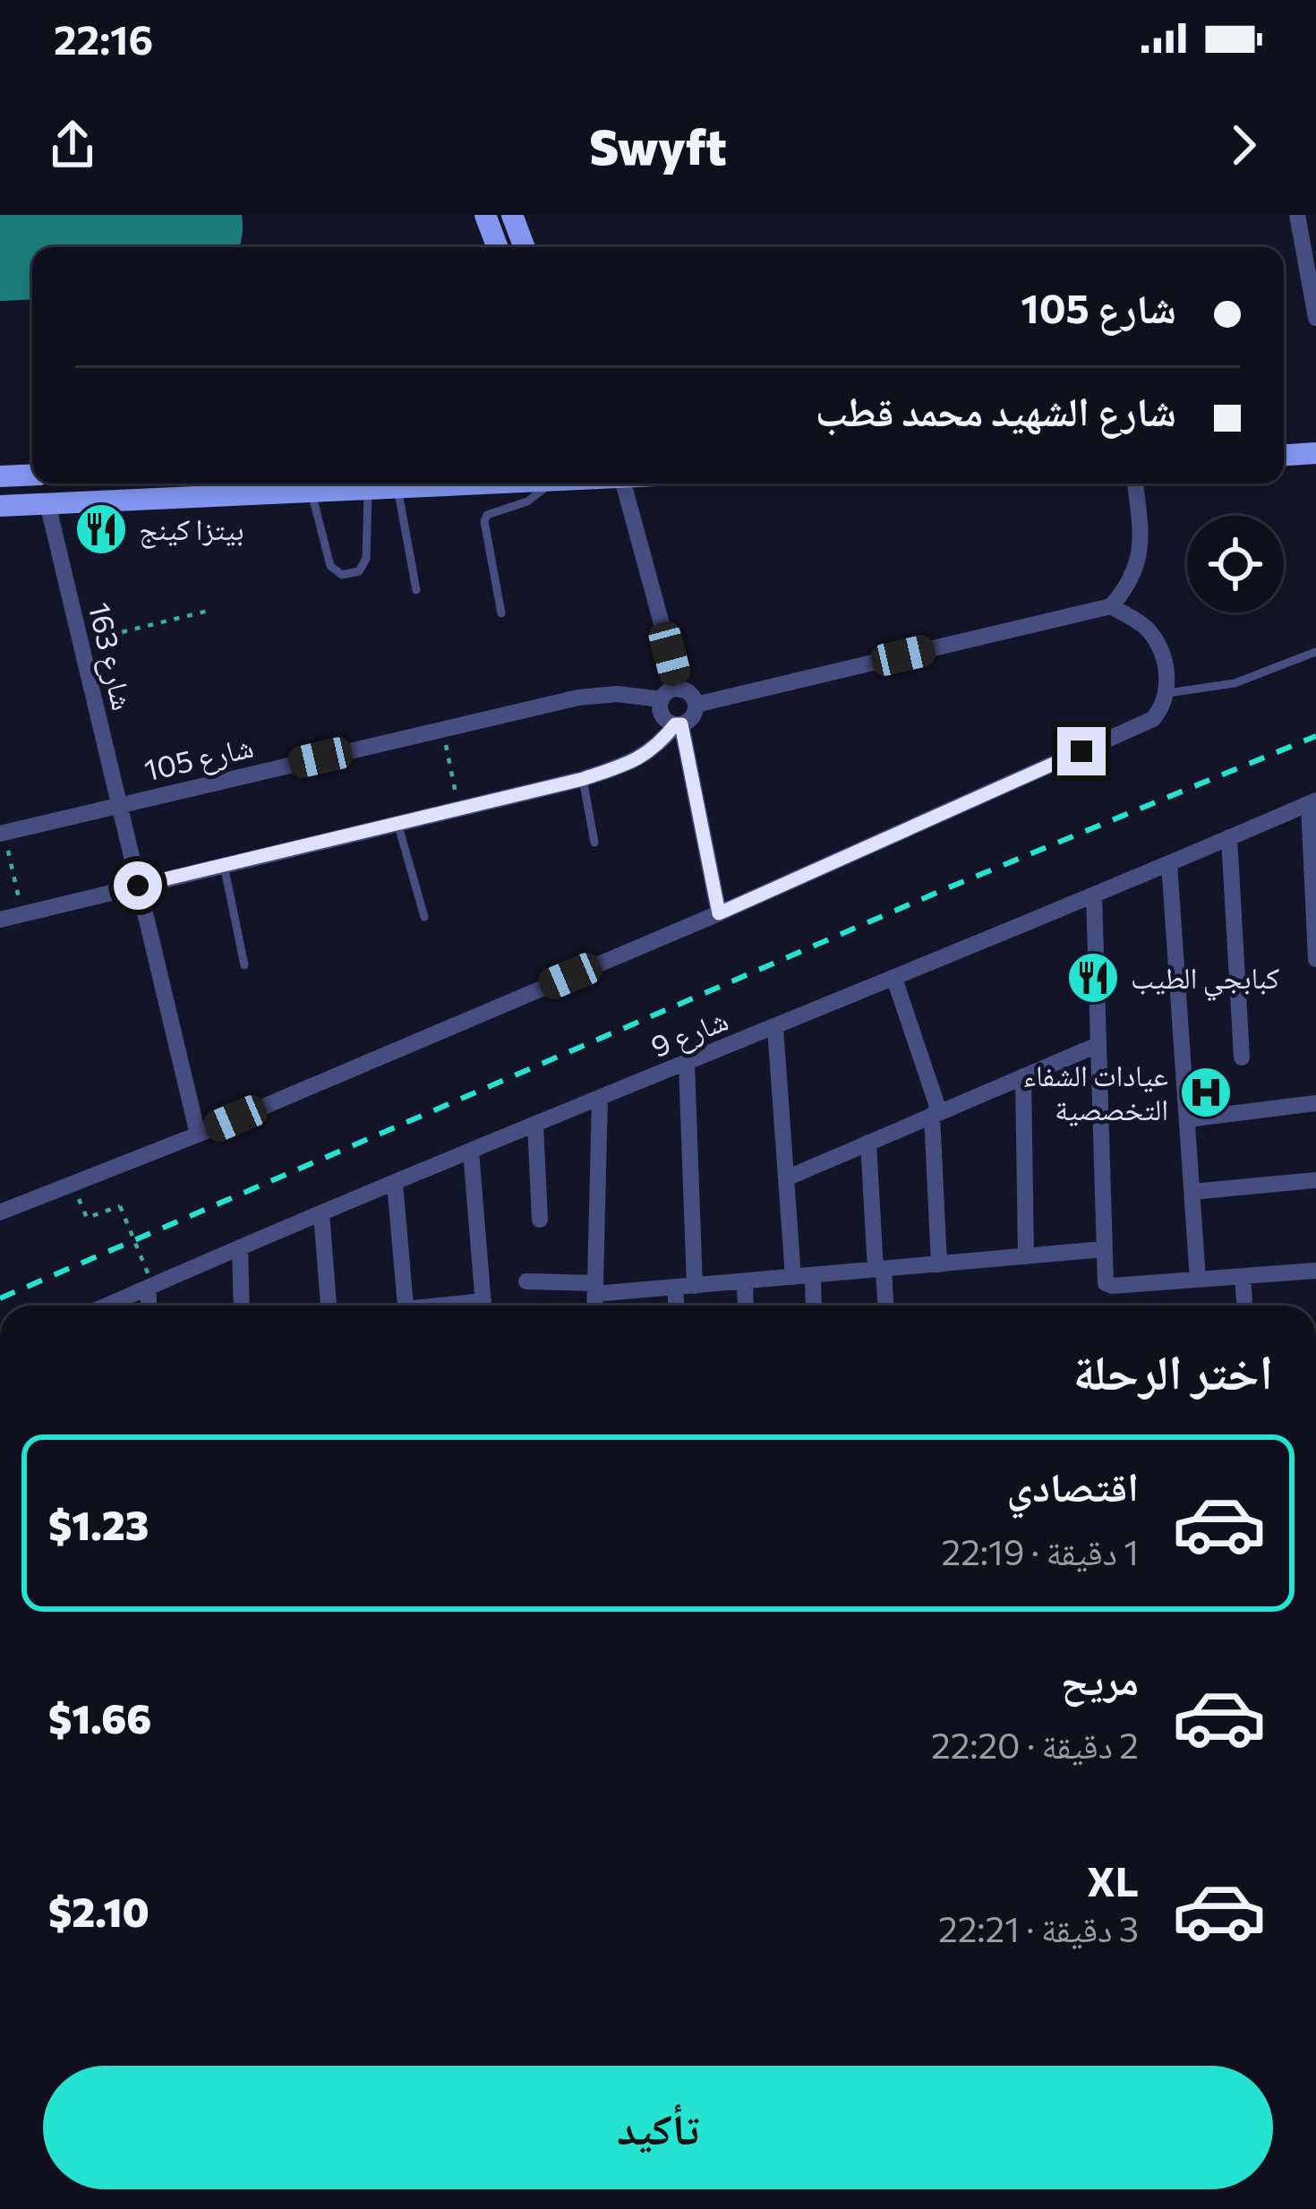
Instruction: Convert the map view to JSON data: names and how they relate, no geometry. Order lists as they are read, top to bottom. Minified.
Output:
{"streets":{"street":["شارع 163","شارع 105","شارع 9"]},"crossings":[["شارع 163","شارع 105"]],"places":{"restaurant":["بيتزا كينج","كبابجي الطيب"],"hospital":["عيادات الشفاء التخصصية"]},"page":{"status":"22:16","header":"Swyft","banner":["شارع 105","شارع الشهيد محمد قطب"],"heading":"اختر الرحلة","list":[{"name":"اقتصادي","note":"1 دقيقة · 22:19","value":"$1.23"},{"name":"مريح","note":"2 دقيقة · 22:20","value":"$1.66"},{"name":"XL","note":"3 دقيقة · 22:21","value":"$2.10"}],"buttons":"تأكيد"}}
